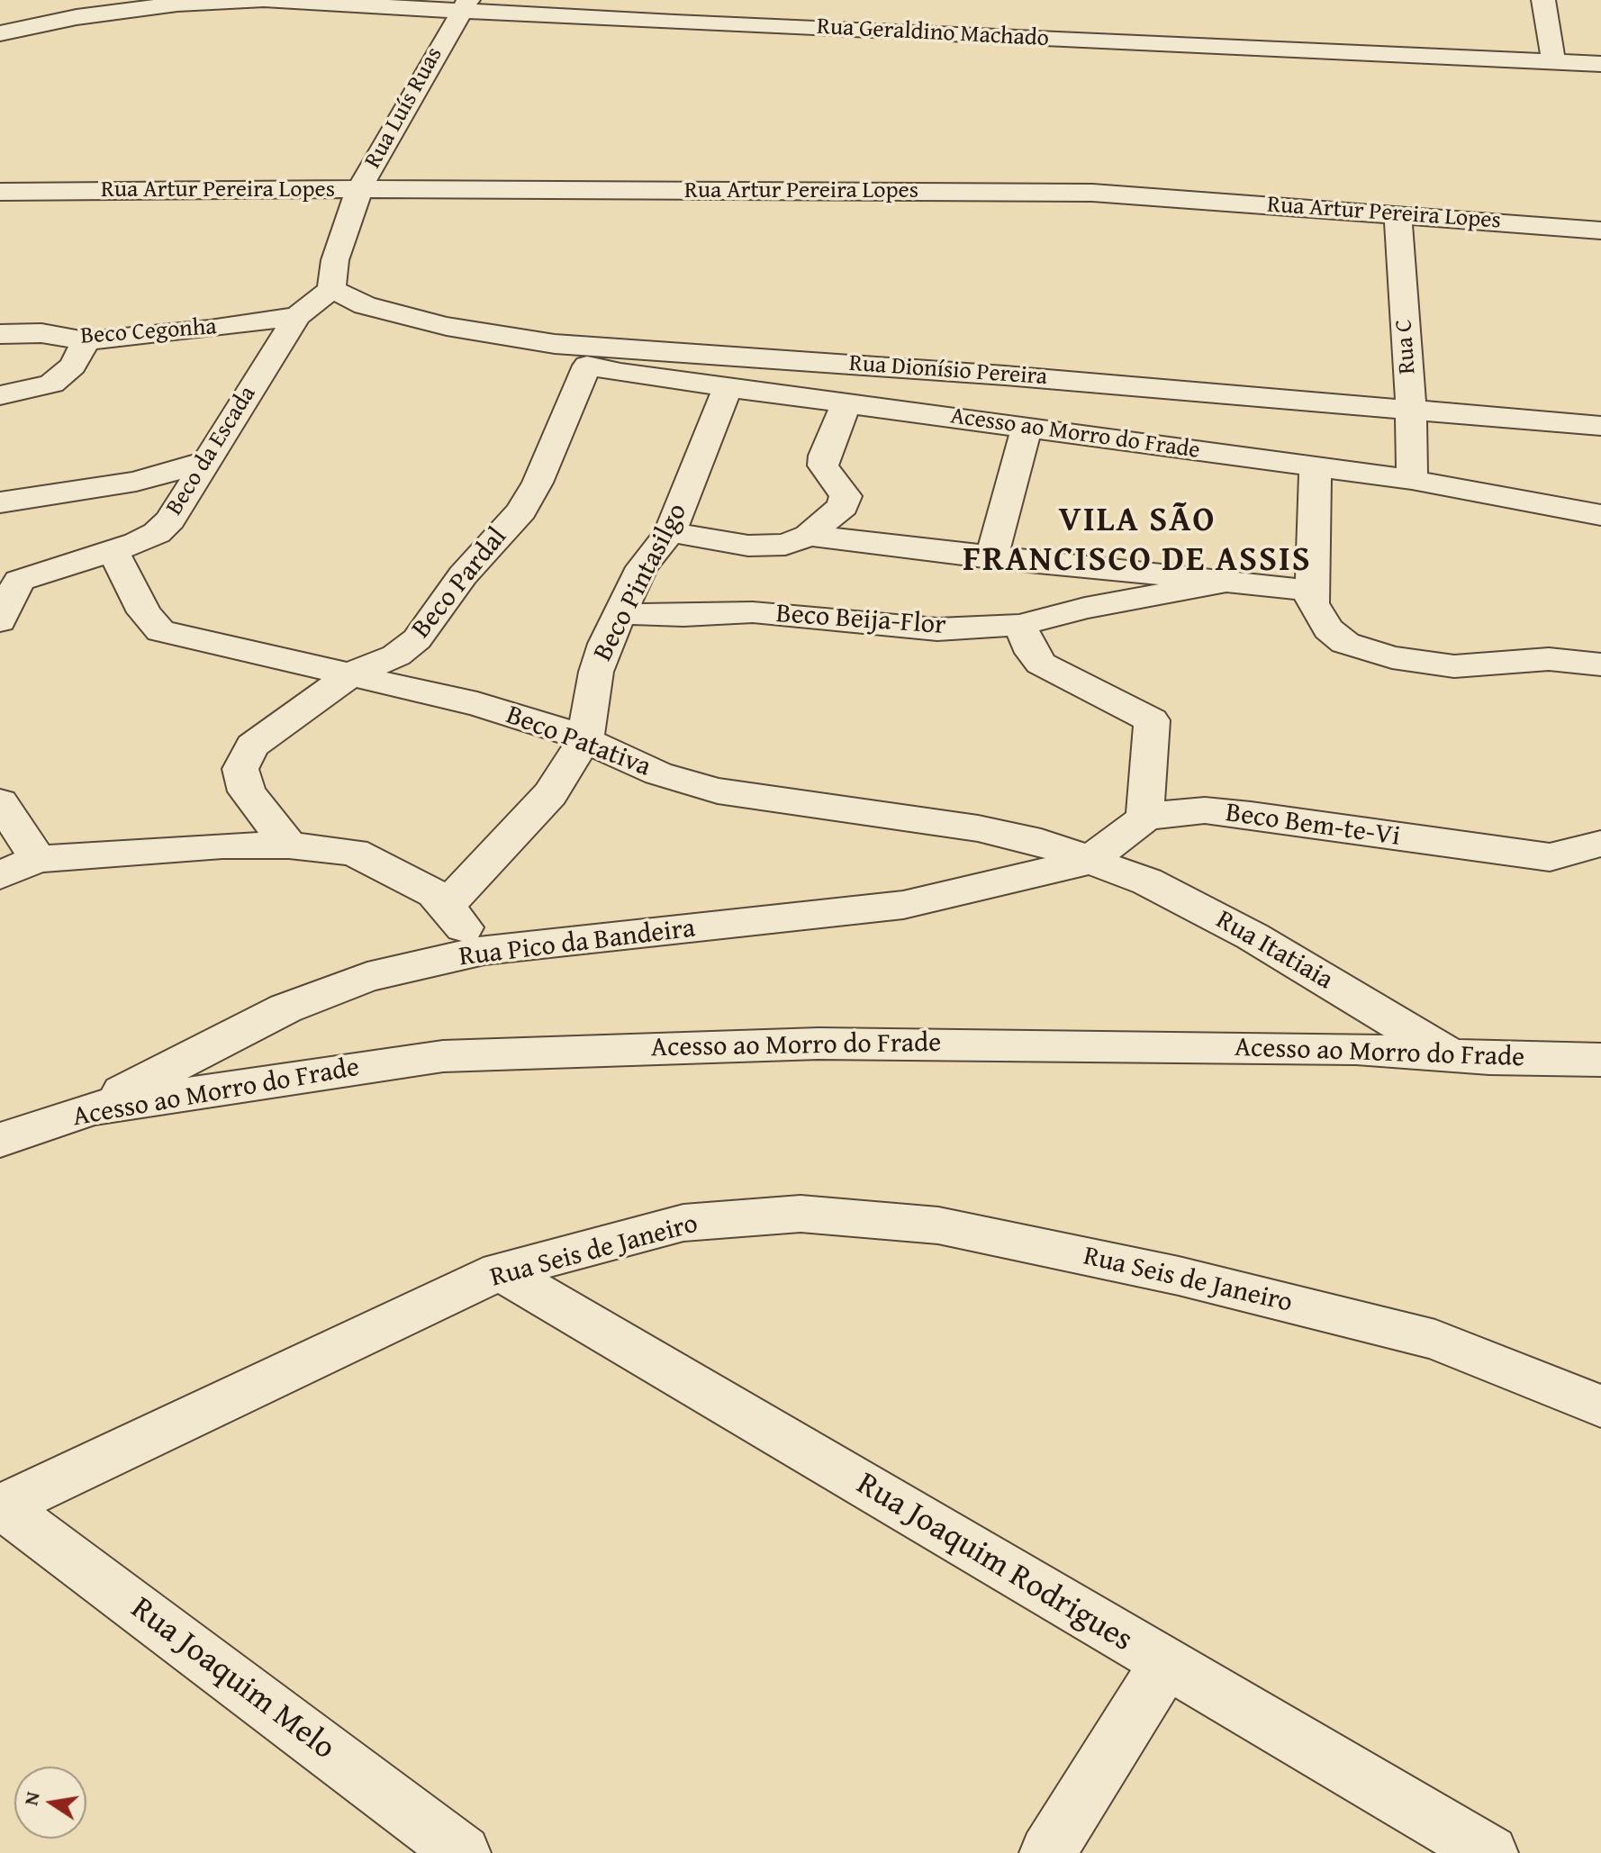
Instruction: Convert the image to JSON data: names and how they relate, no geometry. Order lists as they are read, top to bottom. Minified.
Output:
{"streets":{"street":["Rua Geraldino Machado","Rua Luís Ruas","Rua Artur Pereira Lopes","Beco Cegonha","Rua C","Rua Dionísio Pereira","Acesso ao Morro do Frade","Beco da Escada","Beco Pintasilgo","Beco Pardal","Beco Beija-Flor","Beco Patativa","Beco Bem-te-Vi","Rua Pico da Bandeira","Rua Itatiaia","Rua Seis de Janeiro","Rua Joaquim Rodrigues","Rua Joaquim Melo"]},"crossings":[["Rua Geraldino Machado","Rua Luís Ruas"],["Rua Luís Ruas","Rua Artur Pereira Lopes"],["Rua Luís Ruas","Rua Dionísio Pereira"],["Rua Luís Ruas","Beco da Escada"],["Rua Artur Pereira Lopes","Rua C"],["Beco Cegonha","Beco da Escada"],["Rua C","Rua Dionísio Pereira"],["Rua C","Acesso ao Morro do Frade"],["Rua Dionísio Pereira","Acesso ao Morro do Frade"],["Rua Dionísio Pereira","Beco da Escada"],["Acesso ao Morro do Frade","Beco Pintasilgo"],["Acesso ao Morro do Frade","Beco Pardal"],["Acesso ao Morro do Frade","Rua Pico da Bandeira"],["Acesso ao Morro do Frade","Rua Itatiaia"],["Beco da Escada","Beco Patativa"],["Beco Pintasilgo","Beco Beija-Flor"],["Beco Pintasilgo","Beco Patativa"],["Beco Pardal","Beco Patativa"],["Beco Patativa","Beco Bem-te-Vi"],["Beco Patativa","Rua Pico da Bandeira"],["Beco Patativa","Rua Itatiaia"],["Beco Bem-te-Vi","Rua Pico da Bandeira"],["Beco Bem-te-Vi","Rua Itatiaia"],["Rua Pico da Bandeira","Rua Itatiaia"],["Rua Seis de Janeiro","Rua Joaquim Rodrigues"],["Rua Seis de Janeiro","Rua Joaquim Melo"]],"districts":["VILA SÃO FRANCISCO DE ASSIS"],"north":"left"}
